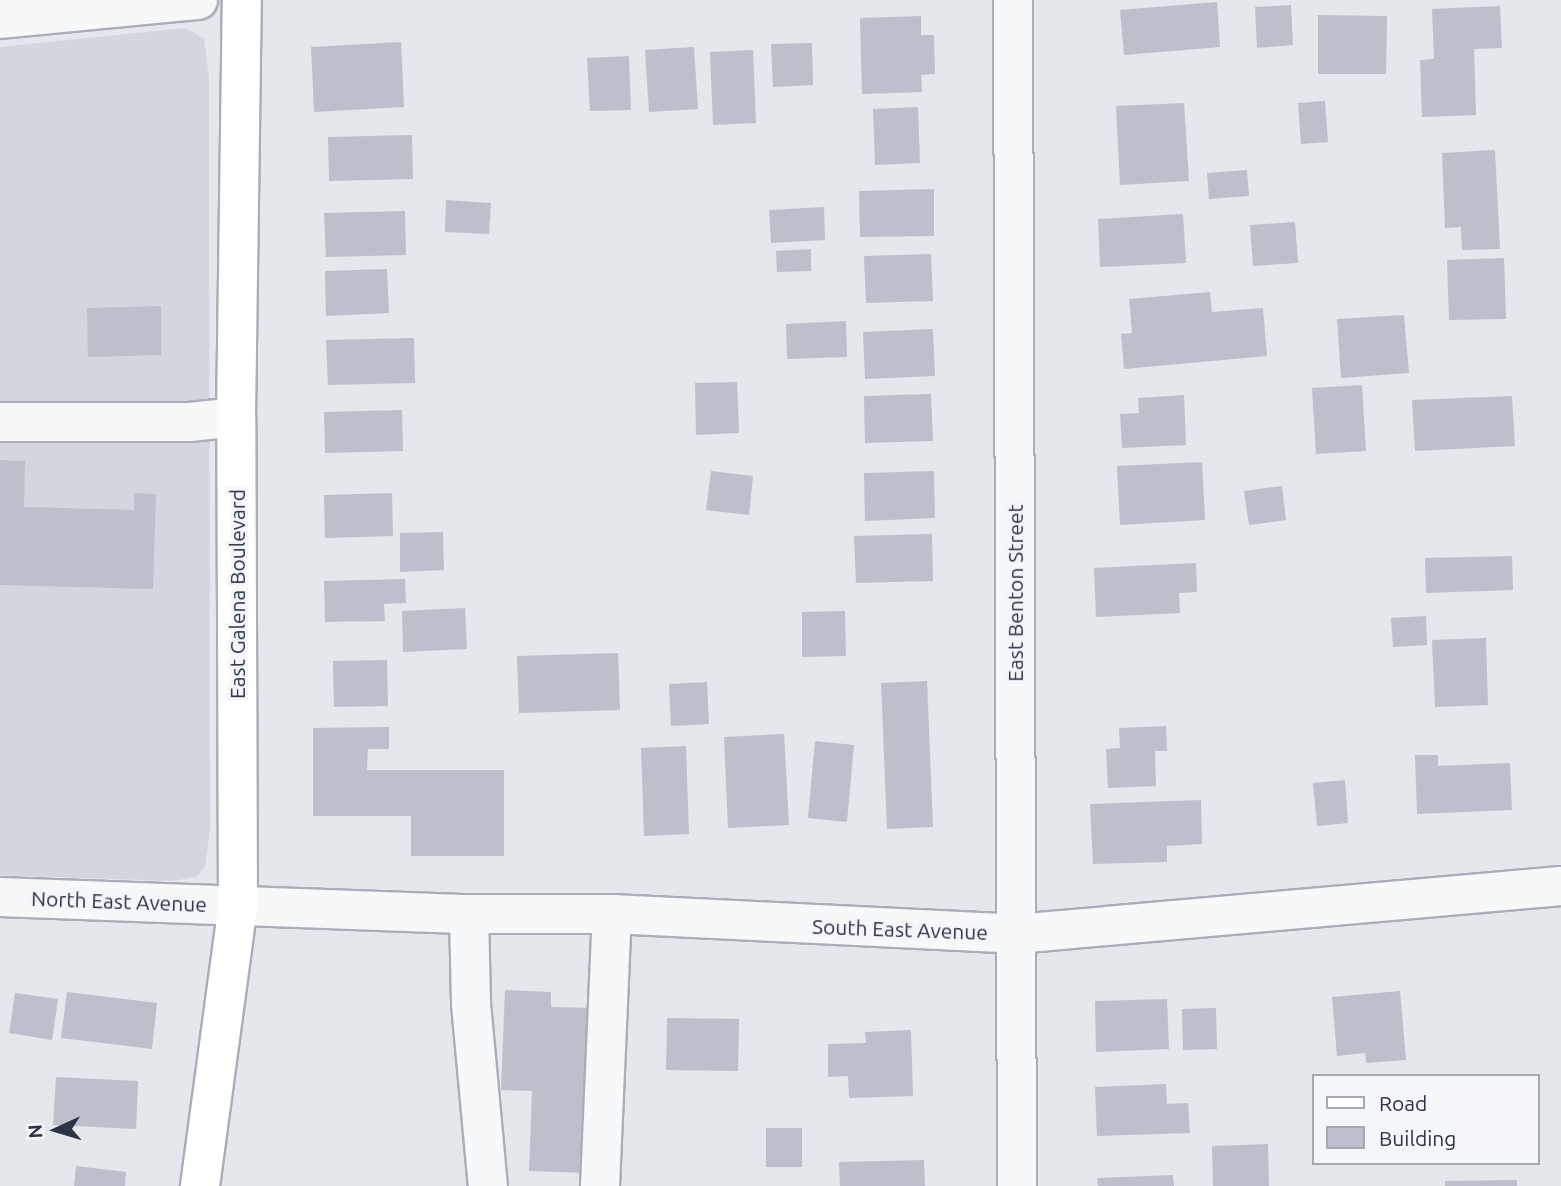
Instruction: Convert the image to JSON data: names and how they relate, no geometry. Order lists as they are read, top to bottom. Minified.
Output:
{"streets":{"main road":["East Galena Boulevard"],"street":["East Benton Street","North East Avenue","South East Avenue"]},"crossings":[["East Benton Street","South East Avenue"],["East Galena Boulevard","North East Avenue"],["East Galena Boulevard","South East Avenue"],["North East Avenue","South East Avenue"]],"legend":["Road","Building"],"north":"left"}
